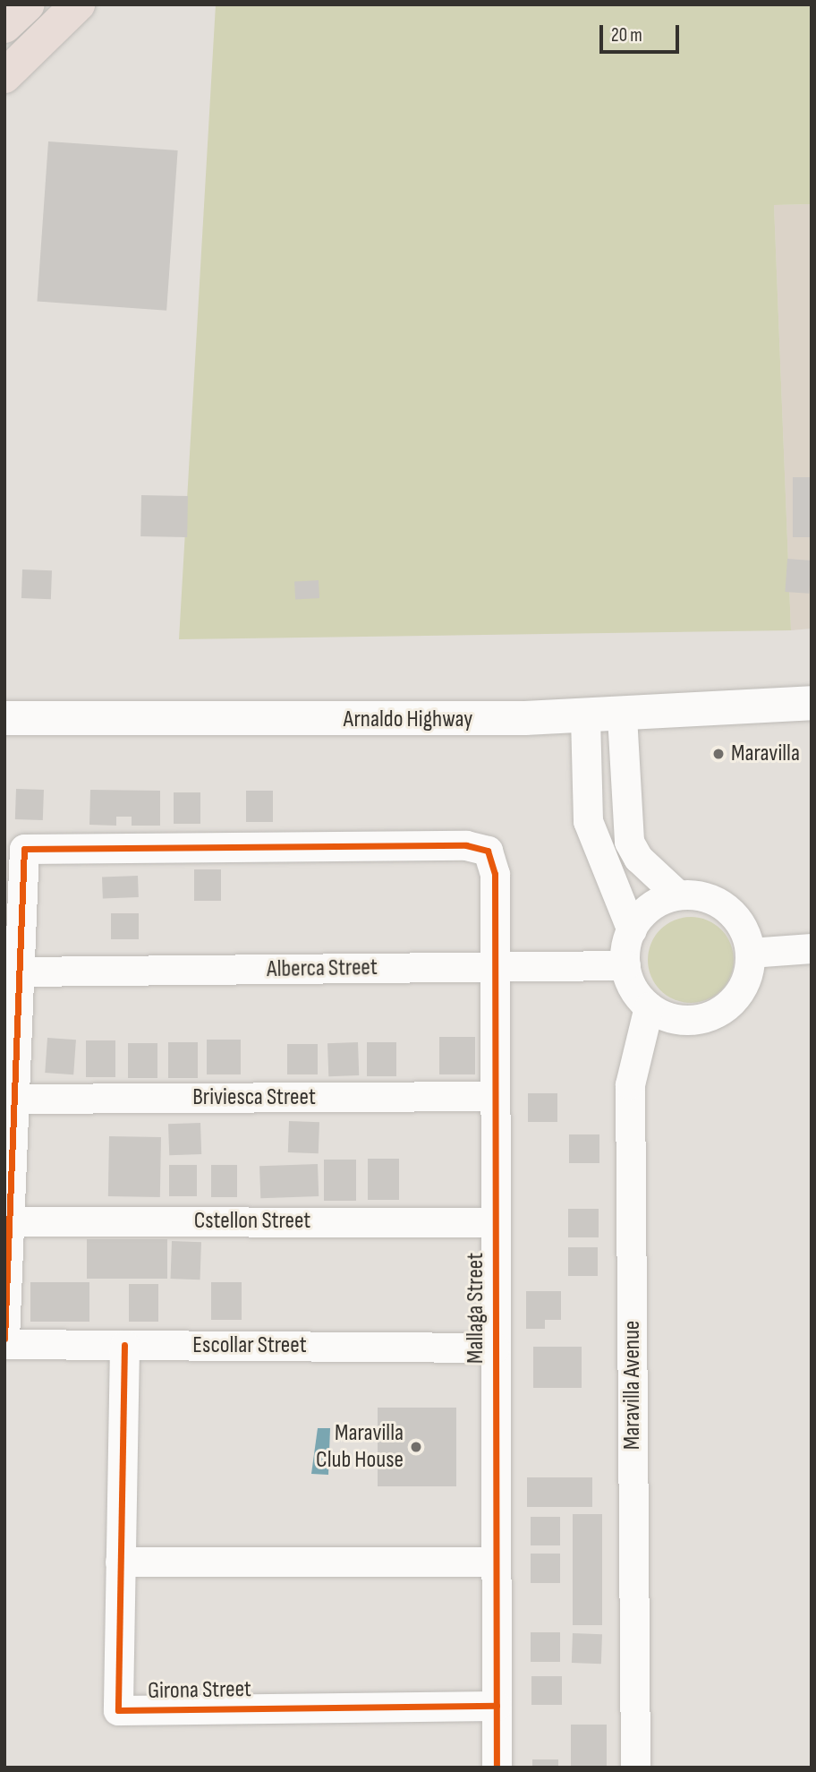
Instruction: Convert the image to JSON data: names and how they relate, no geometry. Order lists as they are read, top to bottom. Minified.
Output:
{"streets":{"main road":["Arnaldo Highway"],"street":["Alberca Street","Briviesca Street","Cstellon Street","Mallaga Street","Escollar Street","Maravilla Avenue","Girona Street"]},"crossings":[["Alberca Street","Mallaga Street"],["Alberca Street","Maravilla Avenue"],["Briviesca Street","Mallaga Street"],["Cstellon Street","Mallaga Street"],["Mallaga Street","Escollar Street"],["Mallaga Street","Girona Street"],["Escollar Street","Girona Street"]],"places":["Maravilla","Maravilla Club House"],"scale_bar":"20 m"}
